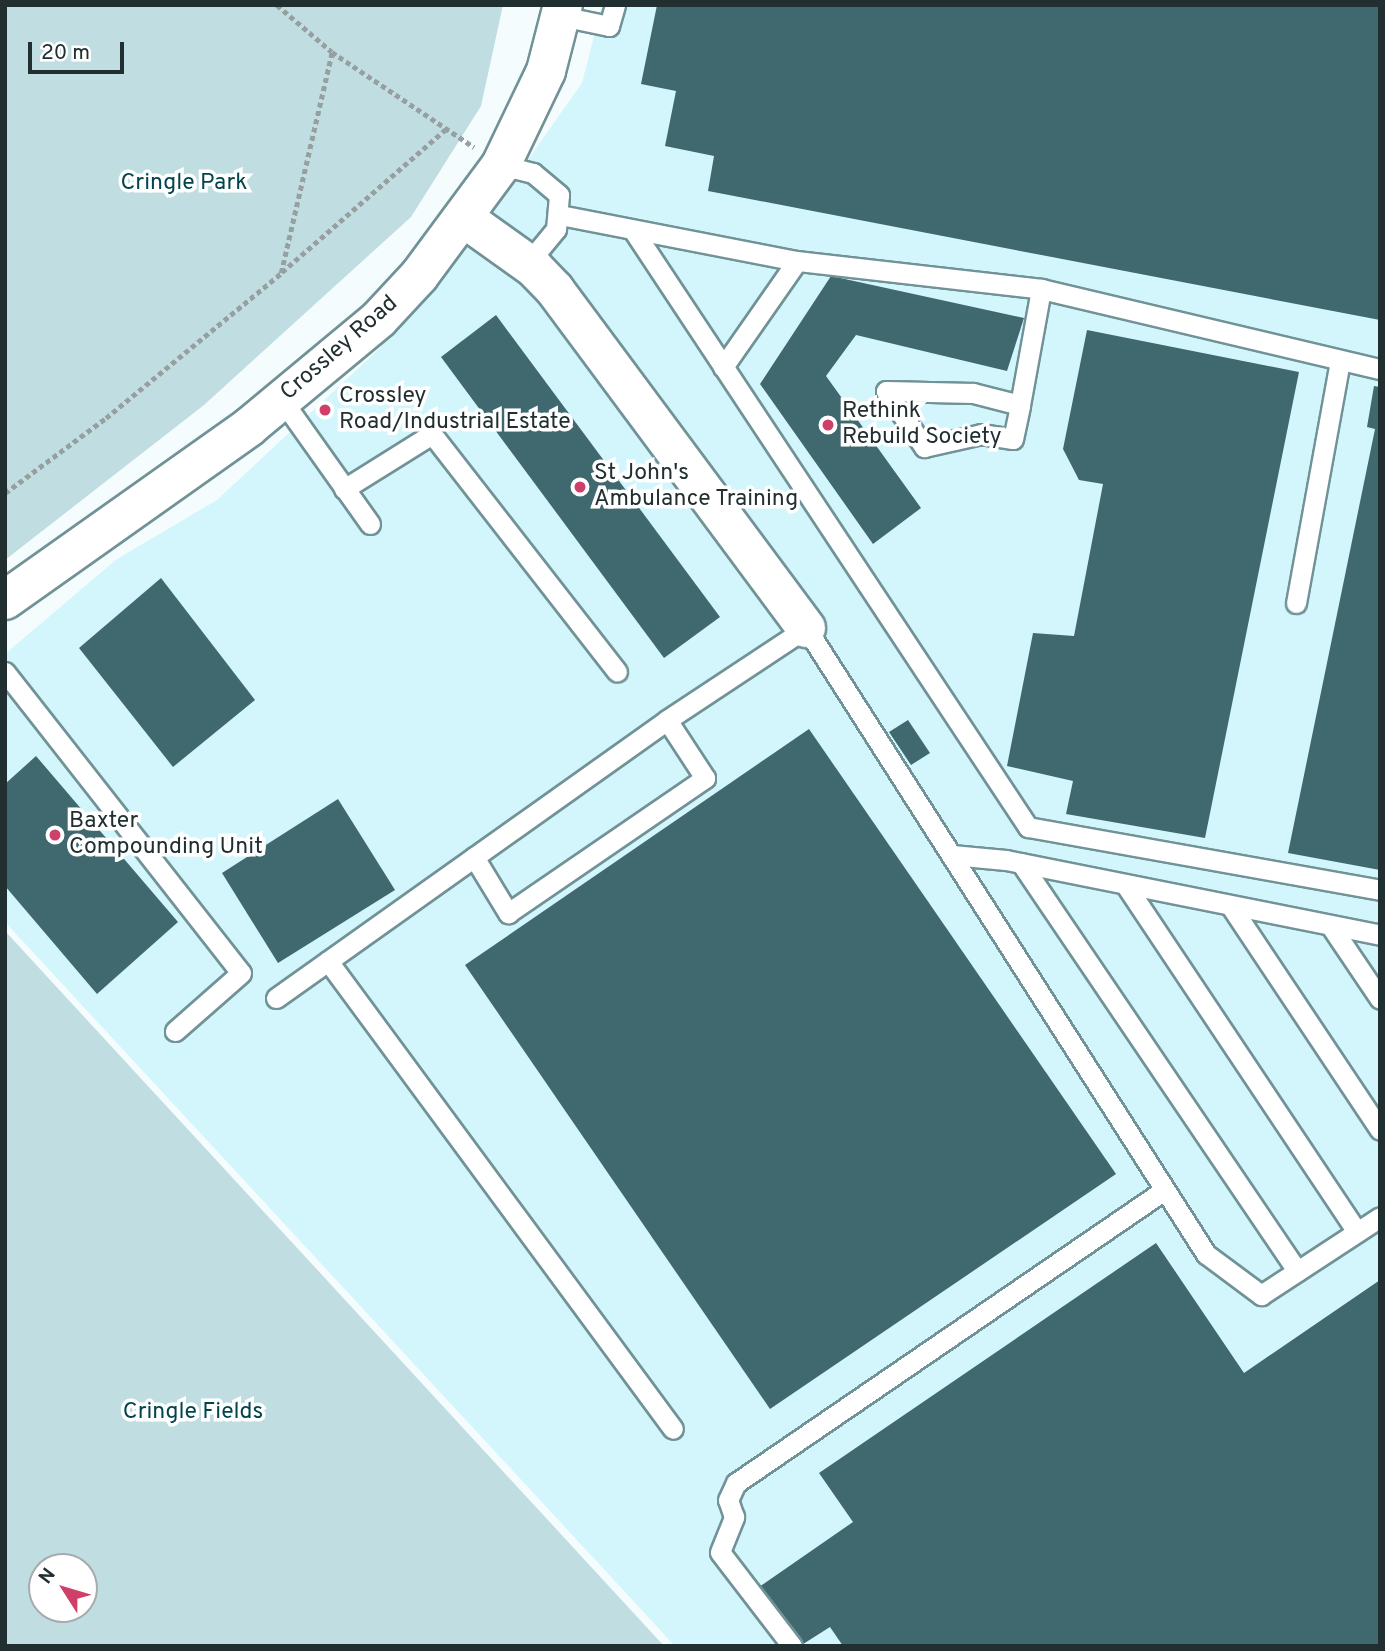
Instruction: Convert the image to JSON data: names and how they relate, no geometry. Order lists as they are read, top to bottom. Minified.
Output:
{"streets":{"street":["Crossley Road"]},"parks":["Cringle Park","Cringle Fields"],"places":["Crossley Road/Industrial Estate","Rethink Rebuild Society","St John's Ambulance Training","Baxter Compounding Unit"],"scale_bar":"20 m","north":"top left"}
